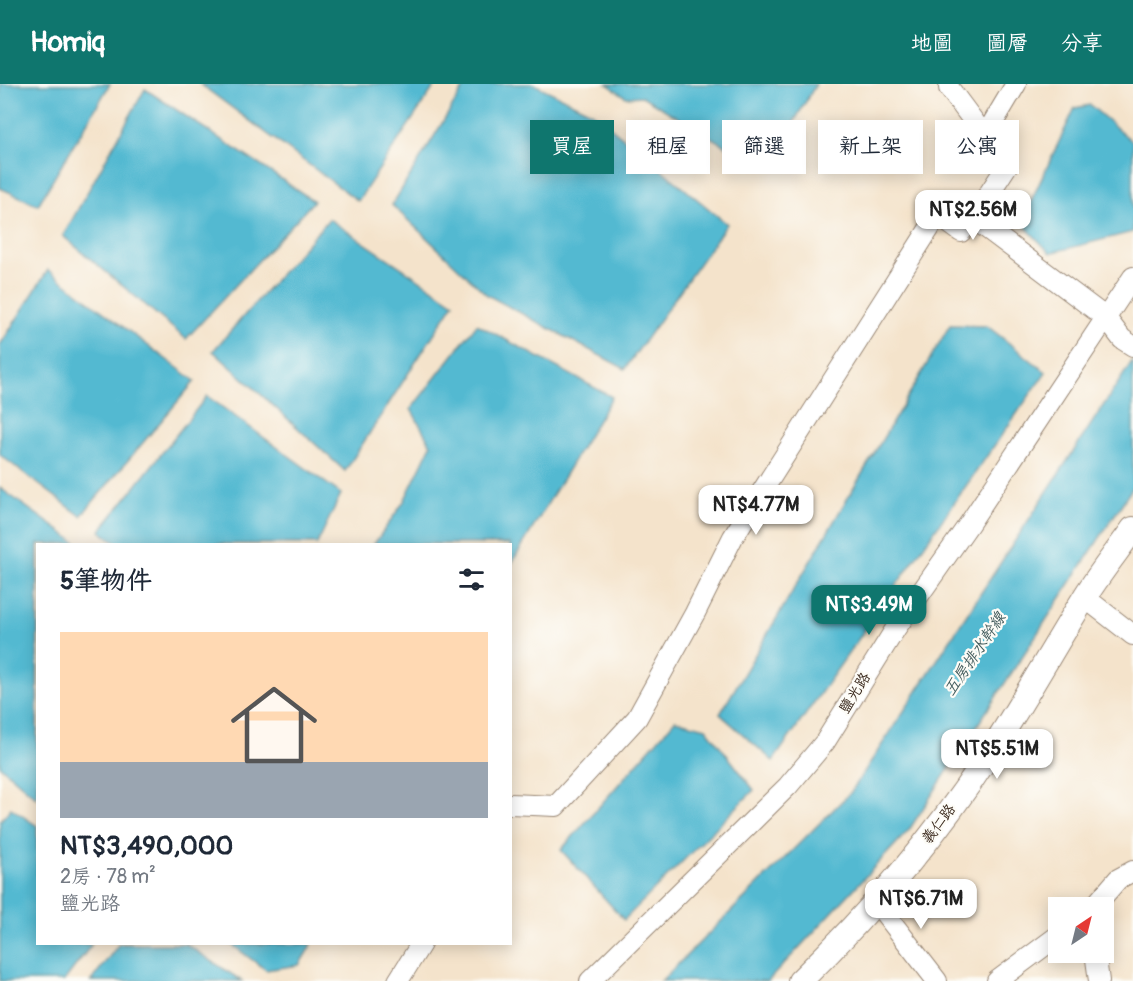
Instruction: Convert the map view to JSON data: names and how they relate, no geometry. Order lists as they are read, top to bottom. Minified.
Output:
{"streets":{"street":["鹽光路","義仁路"]},"water":["五房排水幹線"],"north":"top right","page":{"header":"Homiq","nav":["地圖","圖層","分享"],"chip":["買屋","租屋","篩選","新上架","公寓"],"price":["NT$2.56M","NT$4.77M","NT$3.49M","NT$5.51M","NT$6.71M"],"heading":"5筆物件","list":[{"name":"NT$3,490,000","note":"2房 · 78 m² · 鹽光路"}]}}
